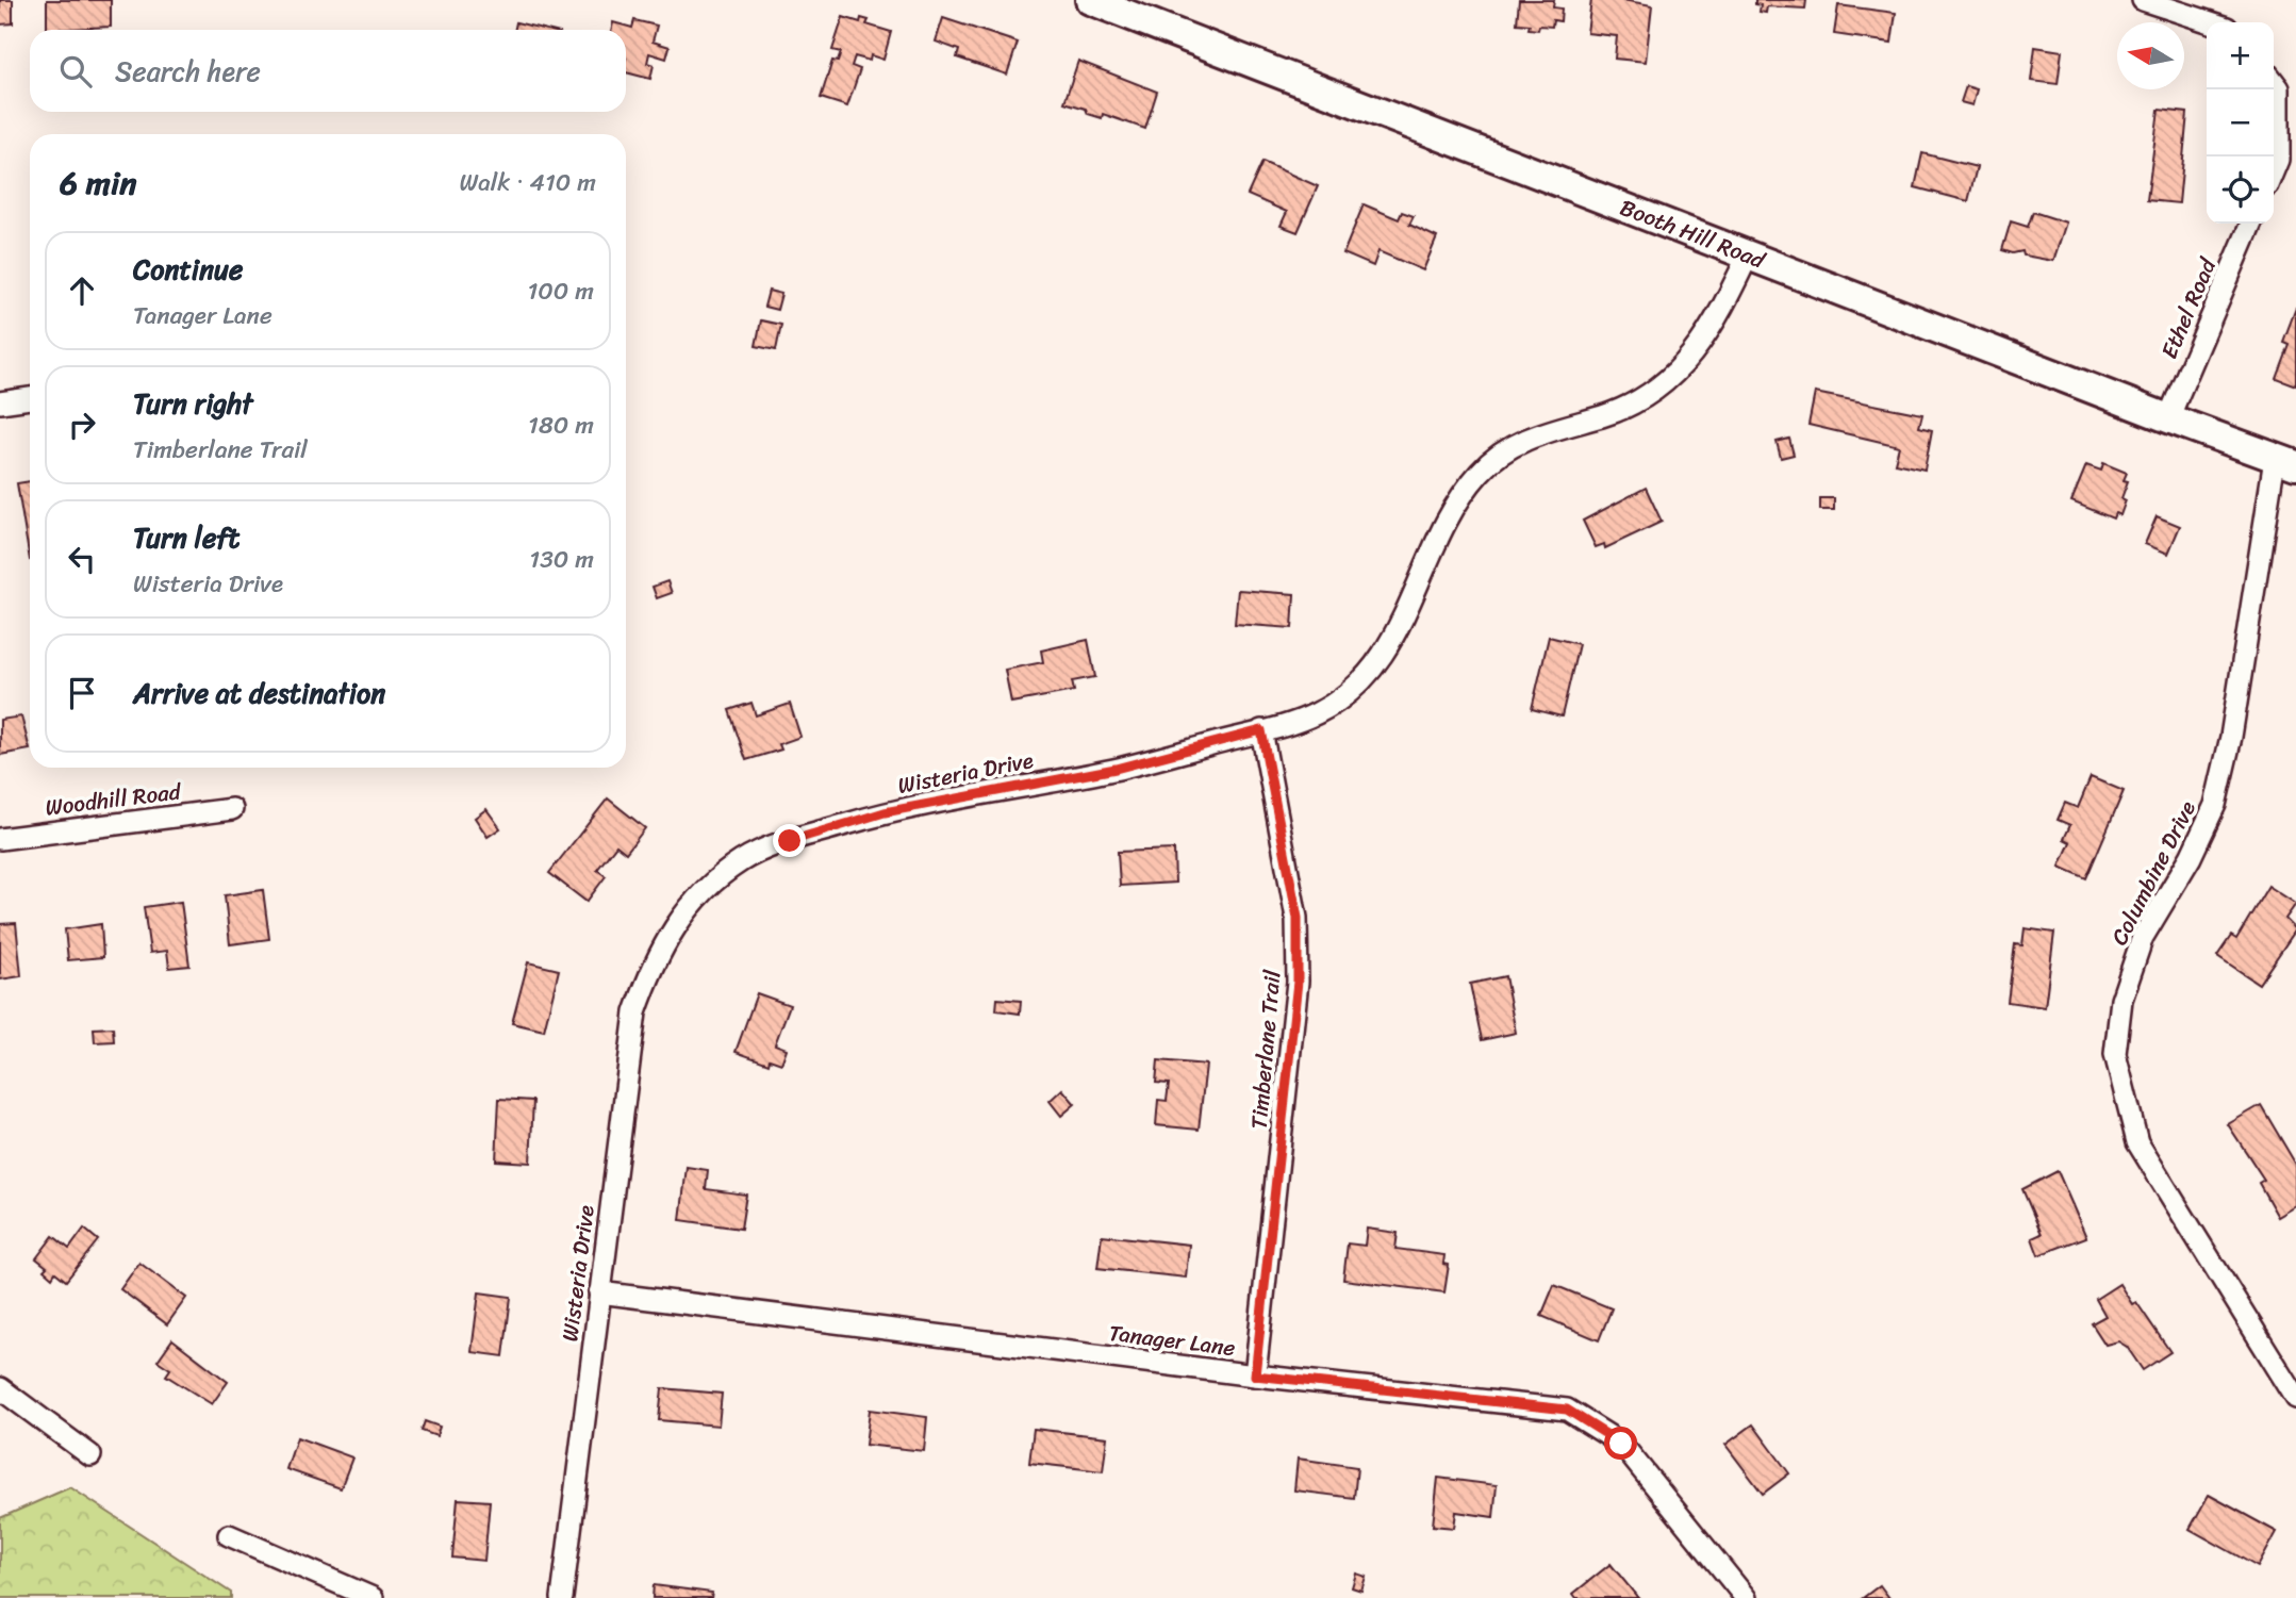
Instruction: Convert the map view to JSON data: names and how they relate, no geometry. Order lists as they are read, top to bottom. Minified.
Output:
{"streets":{"street":["Booth Hill Road","Ethel Road","Wisteria Drive","Woodhill Road","Columbine Drive","Timberlane Trail","Tanager Lane"]},"crossings":[["Booth Hill Road","Ethel Road"],["Booth Hill Road","Wisteria Drive"],["Booth Hill Road","Columbine Drive"],["Wisteria Drive","Timberlane Trail"],["Wisteria Drive","Tanager Lane"],["Timberlane Trail","Tanager Lane"]],"north":"left","page":{"map_buttons":["+","−"],"search":"Search here","heading":["6 min","Walk · 410 m"],"list":[["Continue","Tanager Lane","100 m"],["Turn right","Timberlane Trail","180 m"],["Turn left","Wisteria Drive","130 m"],"Arrive at destination"]}}
